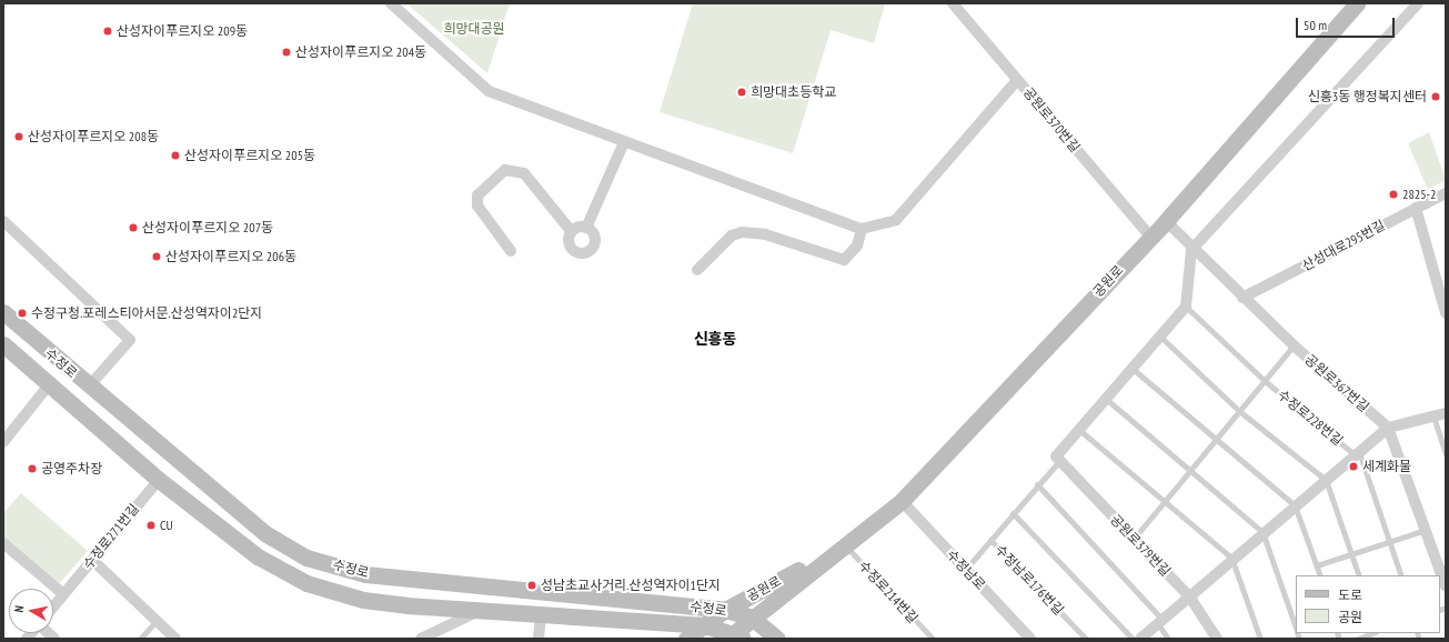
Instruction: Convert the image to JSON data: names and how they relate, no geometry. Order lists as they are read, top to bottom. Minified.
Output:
{"streets":{"main road":["공원로","수정로"],"street":["공원로370번길","산성대로295번길","공원로367번길","수정로228번길","수정로271번길","공원로379번길","수정남로","수정남로176번길"],"lane":["수정로214번길"]},"crossings":[["공원로370번길","공원로"],["산성대로295번길","공원로367번길"],["공원로","수정로"],["공원로","공원로367번길"],["공원로","수정남로"],["공원로","수정로214번길"],["수정로","수정로271번길"],["공원로367번길","수정로228번길"],["수정로228번길","공원로379번길"],["공원로379번길","수정남로176번길"],["수정남로","수정남로176번길"]],"districts":["신흥동"],"parks":["희망대공원"],"places":["산성자이푸르지오 209동","산성자이푸르지오 204동","희망대초등학교","신흥3동 행정복지센터","산성자이푸르지오 208동","산성자이푸르지오 205동","2825-2","산성자이푸르지오 207동","산성자이푸르지오 206동","수정구청.포레스티아서문.산성역자이2단지","세계화물","공영주차장","CU","성남초교사거리.산성역자이1단지"],"legend":["도로","공원"],"scale_bar":"50 m","north":"left"}
